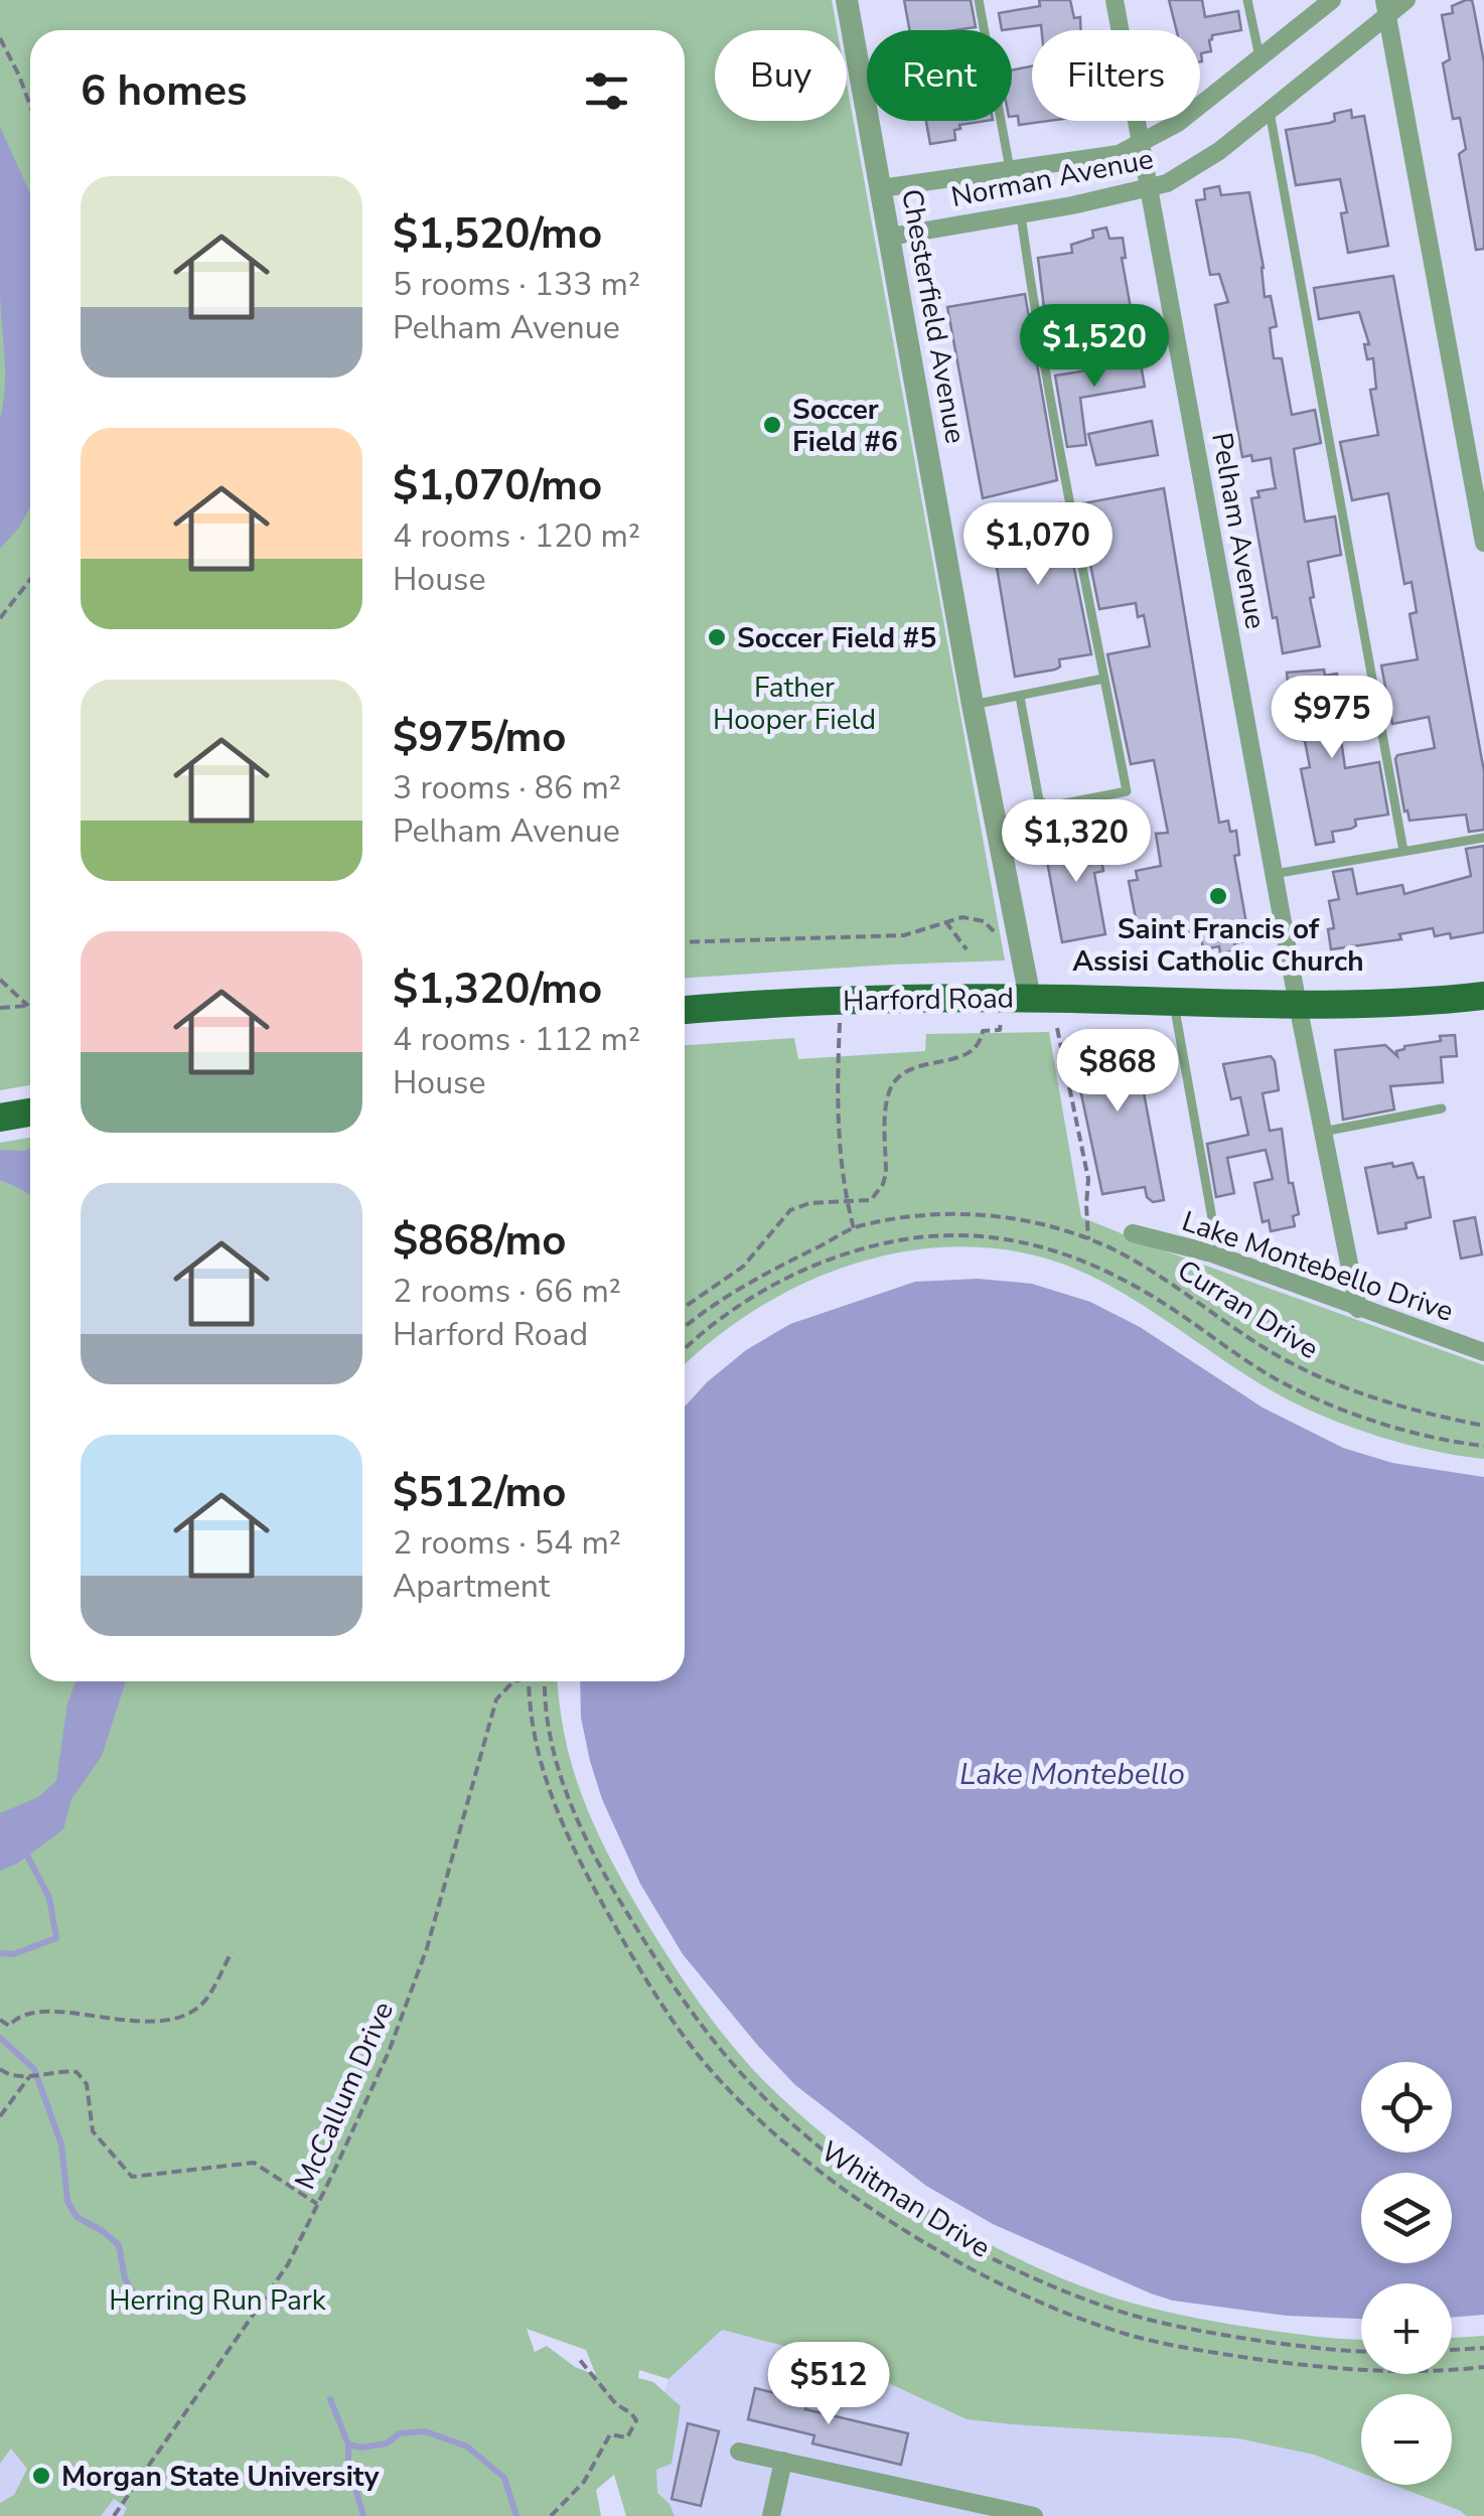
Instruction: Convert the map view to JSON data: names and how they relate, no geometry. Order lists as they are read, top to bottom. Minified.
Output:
{"streets":{"main road":["Harford Road"],"street":["Norman Avenue","Chesterfield Avenue","Pelham Avenue","Lake Montebello Drive"],"path":["Curran Drive","McCallum Drive","Whitman Drive"]},"crossings":[["Norman Avenue","Chesterfield Avenue"],["Norman Avenue","Pelham Avenue"],["Chesterfield Avenue","Harford Road"],["Pelham Avenue","Harford Road"],["Pelham Avenue","Lake Montebello Drive"]],"water":["Lake Montebello"],"parks":["Father Hooper Field","Herring Run Park"],"places":["Soccer Field #6","Soccer Field #5","Saint Francis of Assisi Catholic Church","Morgan State University"],"page":{"chip":["Buy","Rent","Filters"],"heading":"6 homes","list":[{"name":"$1,520/mo","note":"5 rooms · 133 m² · Pelham Avenue"},{"name":"$1,070/mo","note":"4 rooms · 120 m² · House"},{"name":"$975/mo","note":"3 rooms · 86 m² · Pelham Avenue"},{"name":"$1,320/mo","note":"4 rooms · 112 m² · House"},{"name":"$868/mo","note":"2 rooms · 66 m² · Harford Road"},{"name":"$512/mo","note":"2 rooms · 54 m² · Apartment"}],"price":["$1,520","$1,070","$975","$1,320","$868","$512"],"map_buttons":["+","−"]}}
